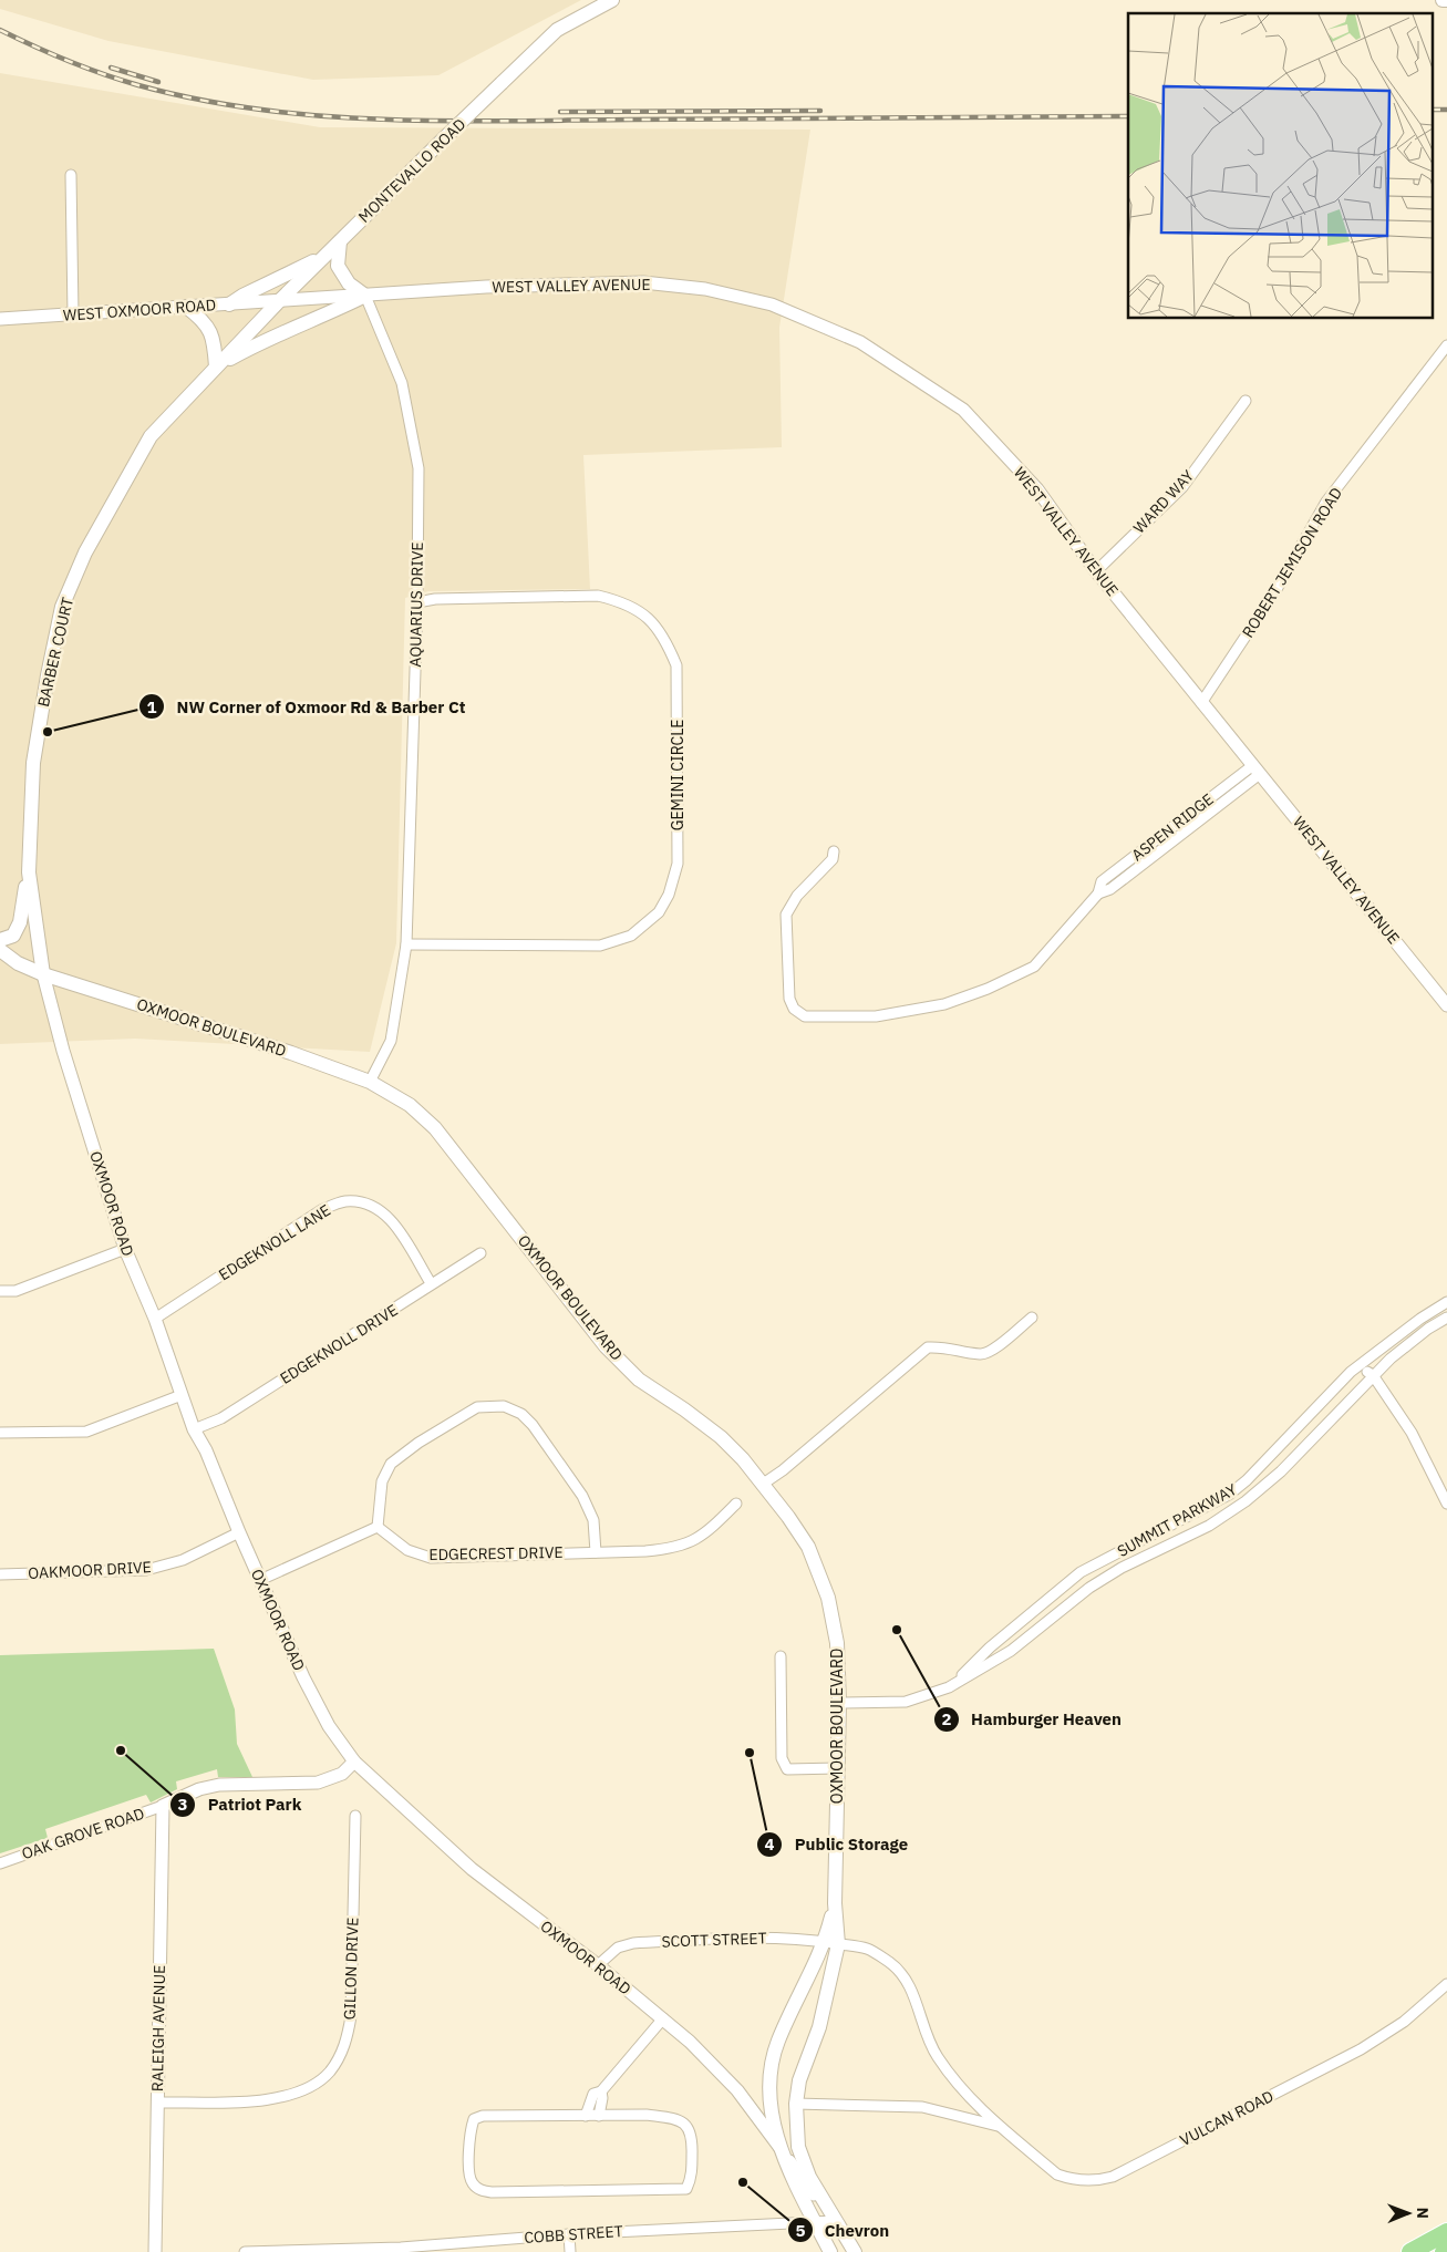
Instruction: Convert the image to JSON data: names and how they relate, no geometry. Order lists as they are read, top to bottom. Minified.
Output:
{"streets":{"main road":["MONTEVALLO ROAD","BARBER COURT","OXMOOR BOULEVARD","OXMOOR ROAD"],"street":["WEST VALLEY AVENUE","WEST OXMOOR ROAD","WARD WAY","ROBERT JEMISON ROAD","AQUARIUS DRIVE","GEMINI CIRCLE","ASPEN RIDGE","EDGEKNOLL LANE","EDGEKNOLL DRIVE","SUMMIT PARKWAY","EDGECREST DRIVE","OAKMOOR DRIVE","OAK GROVE ROAD","SCOTT STREET","GILLON DRIVE","RALEIGH AVENUE","VULCAN ROAD","COBB STREET"]},"crossings":[["MONTEVALLO ROAD","WEST VALLEY AVENUE"],["MONTEVALLO ROAD","WEST OXMOOR ROAD"],["MONTEVALLO ROAD","BARBER COURT"],["WEST VALLEY AVENUE","WEST OXMOOR ROAD"],["WEST VALLEY AVENUE","WARD WAY"],["WEST VALLEY AVENUE","ROBERT JEMISON ROAD"],["WEST VALLEY AVENUE","AQUARIUS DRIVE"],["WEST VALLEY AVENUE","BARBER COURT"],["WEST VALLEY AVENUE","ASPEN RIDGE"],["WEST OXMOOR ROAD","BARBER COURT"],["AQUARIUS DRIVE","GEMINI CIRCLE"],["AQUARIUS DRIVE","OXMOOR BOULEVARD"],["BARBER COURT","OXMOOR BOULEVARD"],["BARBER COURT","OXMOOR ROAD"],["OXMOOR BOULEVARD","OXMOOR ROAD"],["OXMOOR BOULEVARD","SUMMIT PARKWAY"],["OXMOOR BOULEVARD","SCOTT STREET"],["OXMOOR BOULEVARD","VULCAN ROAD"],["OXMOOR BOULEVARD","COBB STREET"],["OXMOOR ROAD","EDGEKNOLL LANE"],["OXMOOR ROAD","EDGEKNOLL DRIVE"],["OXMOOR ROAD","OAKMOOR DRIVE"],["OXMOOR ROAD","OAK GROVE ROAD"],["OXMOOR ROAD","SCOTT STREET"],["OXMOOR ROAD","COBB STREET"],["EDGEKNOLL LANE","EDGEKNOLL DRIVE"],["OAK GROVE ROAD","RALEIGH AVENUE"],["SCOTT STREET","VULCAN ROAD"],["GILLON DRIVE","RALEIGH AVENUE"]],"places":["NW Corner of Oxmoor Rd & Barber Ct","Hamburger Heaven","Patriot Park","Public Storage","Chevron"],"north":"right"}
